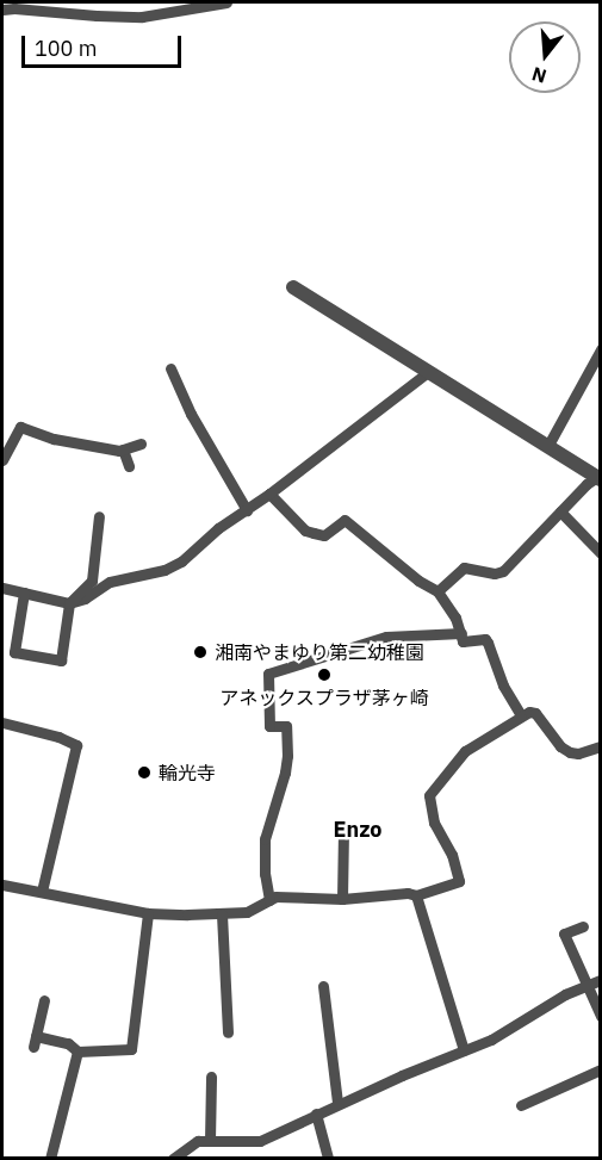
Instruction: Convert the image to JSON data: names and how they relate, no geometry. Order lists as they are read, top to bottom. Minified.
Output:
{"districts":["Enzo"],"places":["湘南やまゆり第二幼稚園","アネックスプラザ茅ヶ崎","輪光寺"],"scale_bar":"100 m","north":"bottom"}
